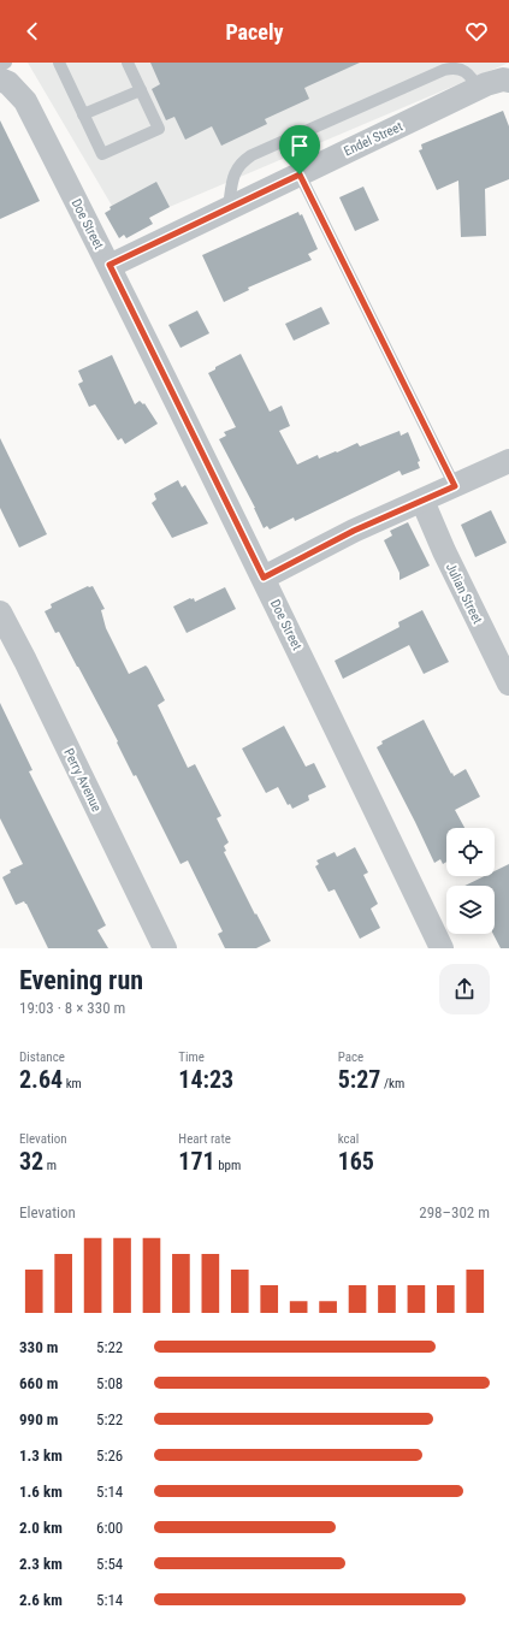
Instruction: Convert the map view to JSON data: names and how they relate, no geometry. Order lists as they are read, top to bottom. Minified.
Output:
{"streets":{"street":["Endel Street","Doe Street","Julian Street","Perry Avenue"]},"crossings":[["Endel Street","Doe Street"]],"page":{"header":"Pacely","heading":["Evening run","19:03 · 8 × 330 m"],"stats":[["Distance","2.64 km"],["Time","14:23"],["Pace","5:27 /km"],["Elevation","32 m"],["Heart rate","171 bpm"],["kcal","165"]],"chart":["Elevation","298–302 m"],"list":[{"name":"330 m","note":"5:22"},{"name":"660 m","note":"5:08"},{"name":"990 m","note":"5:22"},{"name":"1.3 km","note":"5:26"},{"name":"1.6 km","note":"5:14"},{"name":"2.0 km","note":"6:00"},{"name":"2.3 km","note":"5:54"},{"name":"2.6 km","note":"5:14"}]}}
